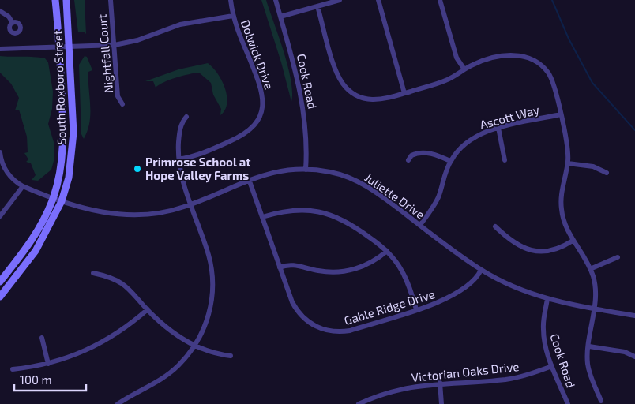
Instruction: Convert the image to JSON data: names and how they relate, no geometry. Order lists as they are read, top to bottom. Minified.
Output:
{"streets":{"street":["Nightfall Court","Dolwick Drive","Cook Road","South Roxboro Street","Ascott Way","Juliette Drive","Gable Ridge Drive","Victorian Oaks Drive"]},"crossings":[["Cook Road","Juliette Drive"],["Cook Road","Victorian Oaks Drive"],["South Roxboro Street","Juliette Drive"],["Ascott Way","Juliette Drive"],["Juliette Drive","Gable Ridge Drive"]],"places":["Primrose School at Hope Valley Farms"],"scale_bar":"100 m"}
